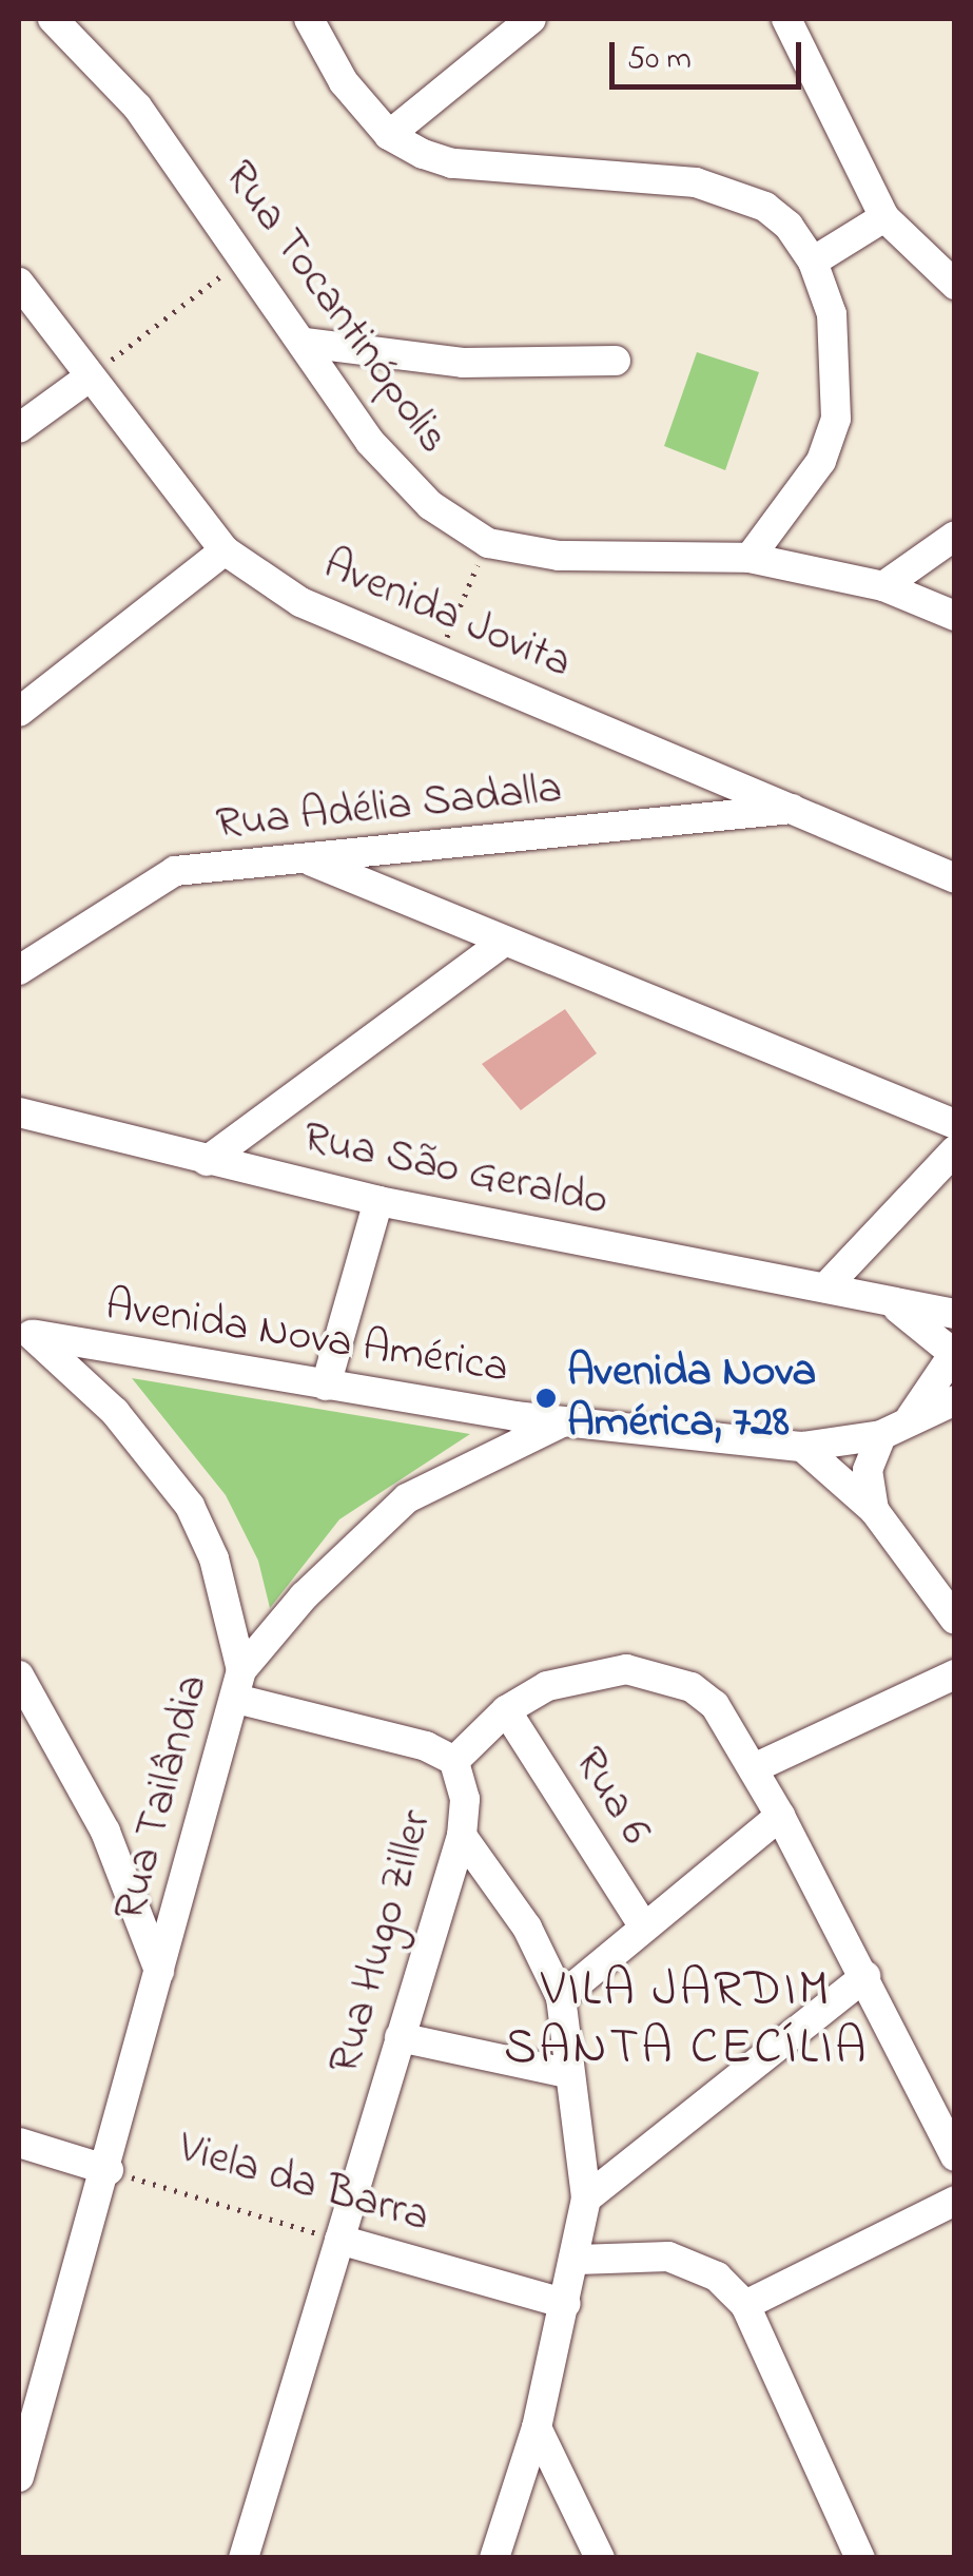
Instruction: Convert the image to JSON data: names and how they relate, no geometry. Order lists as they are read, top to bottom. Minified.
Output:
{"streets":{"street":["Rua Tocantinópolis","Avenida Jovita","Rua Adélia Sadalla","Rua São Geraldo","Avenida Nova América","Rua 6","Rua Tailândia","Rua Hugo Ziller","Viela da Barra"]},"crossings":[["Avenida Jovita","Rua Adélia Sadalla"],["Avenida Nova América","Rua Tailândia"],["Rua 6","Rua Hugo Ziller"],["Rua Tailândia","Viela da Barra"],["Rua Hugo Ziller","Viela da Barra"]],"districts":["VILA JARDIM SANTA CECÍLIA"],"places":["Avenida Nova América, 728"],"scale_bar":"50 m"}
